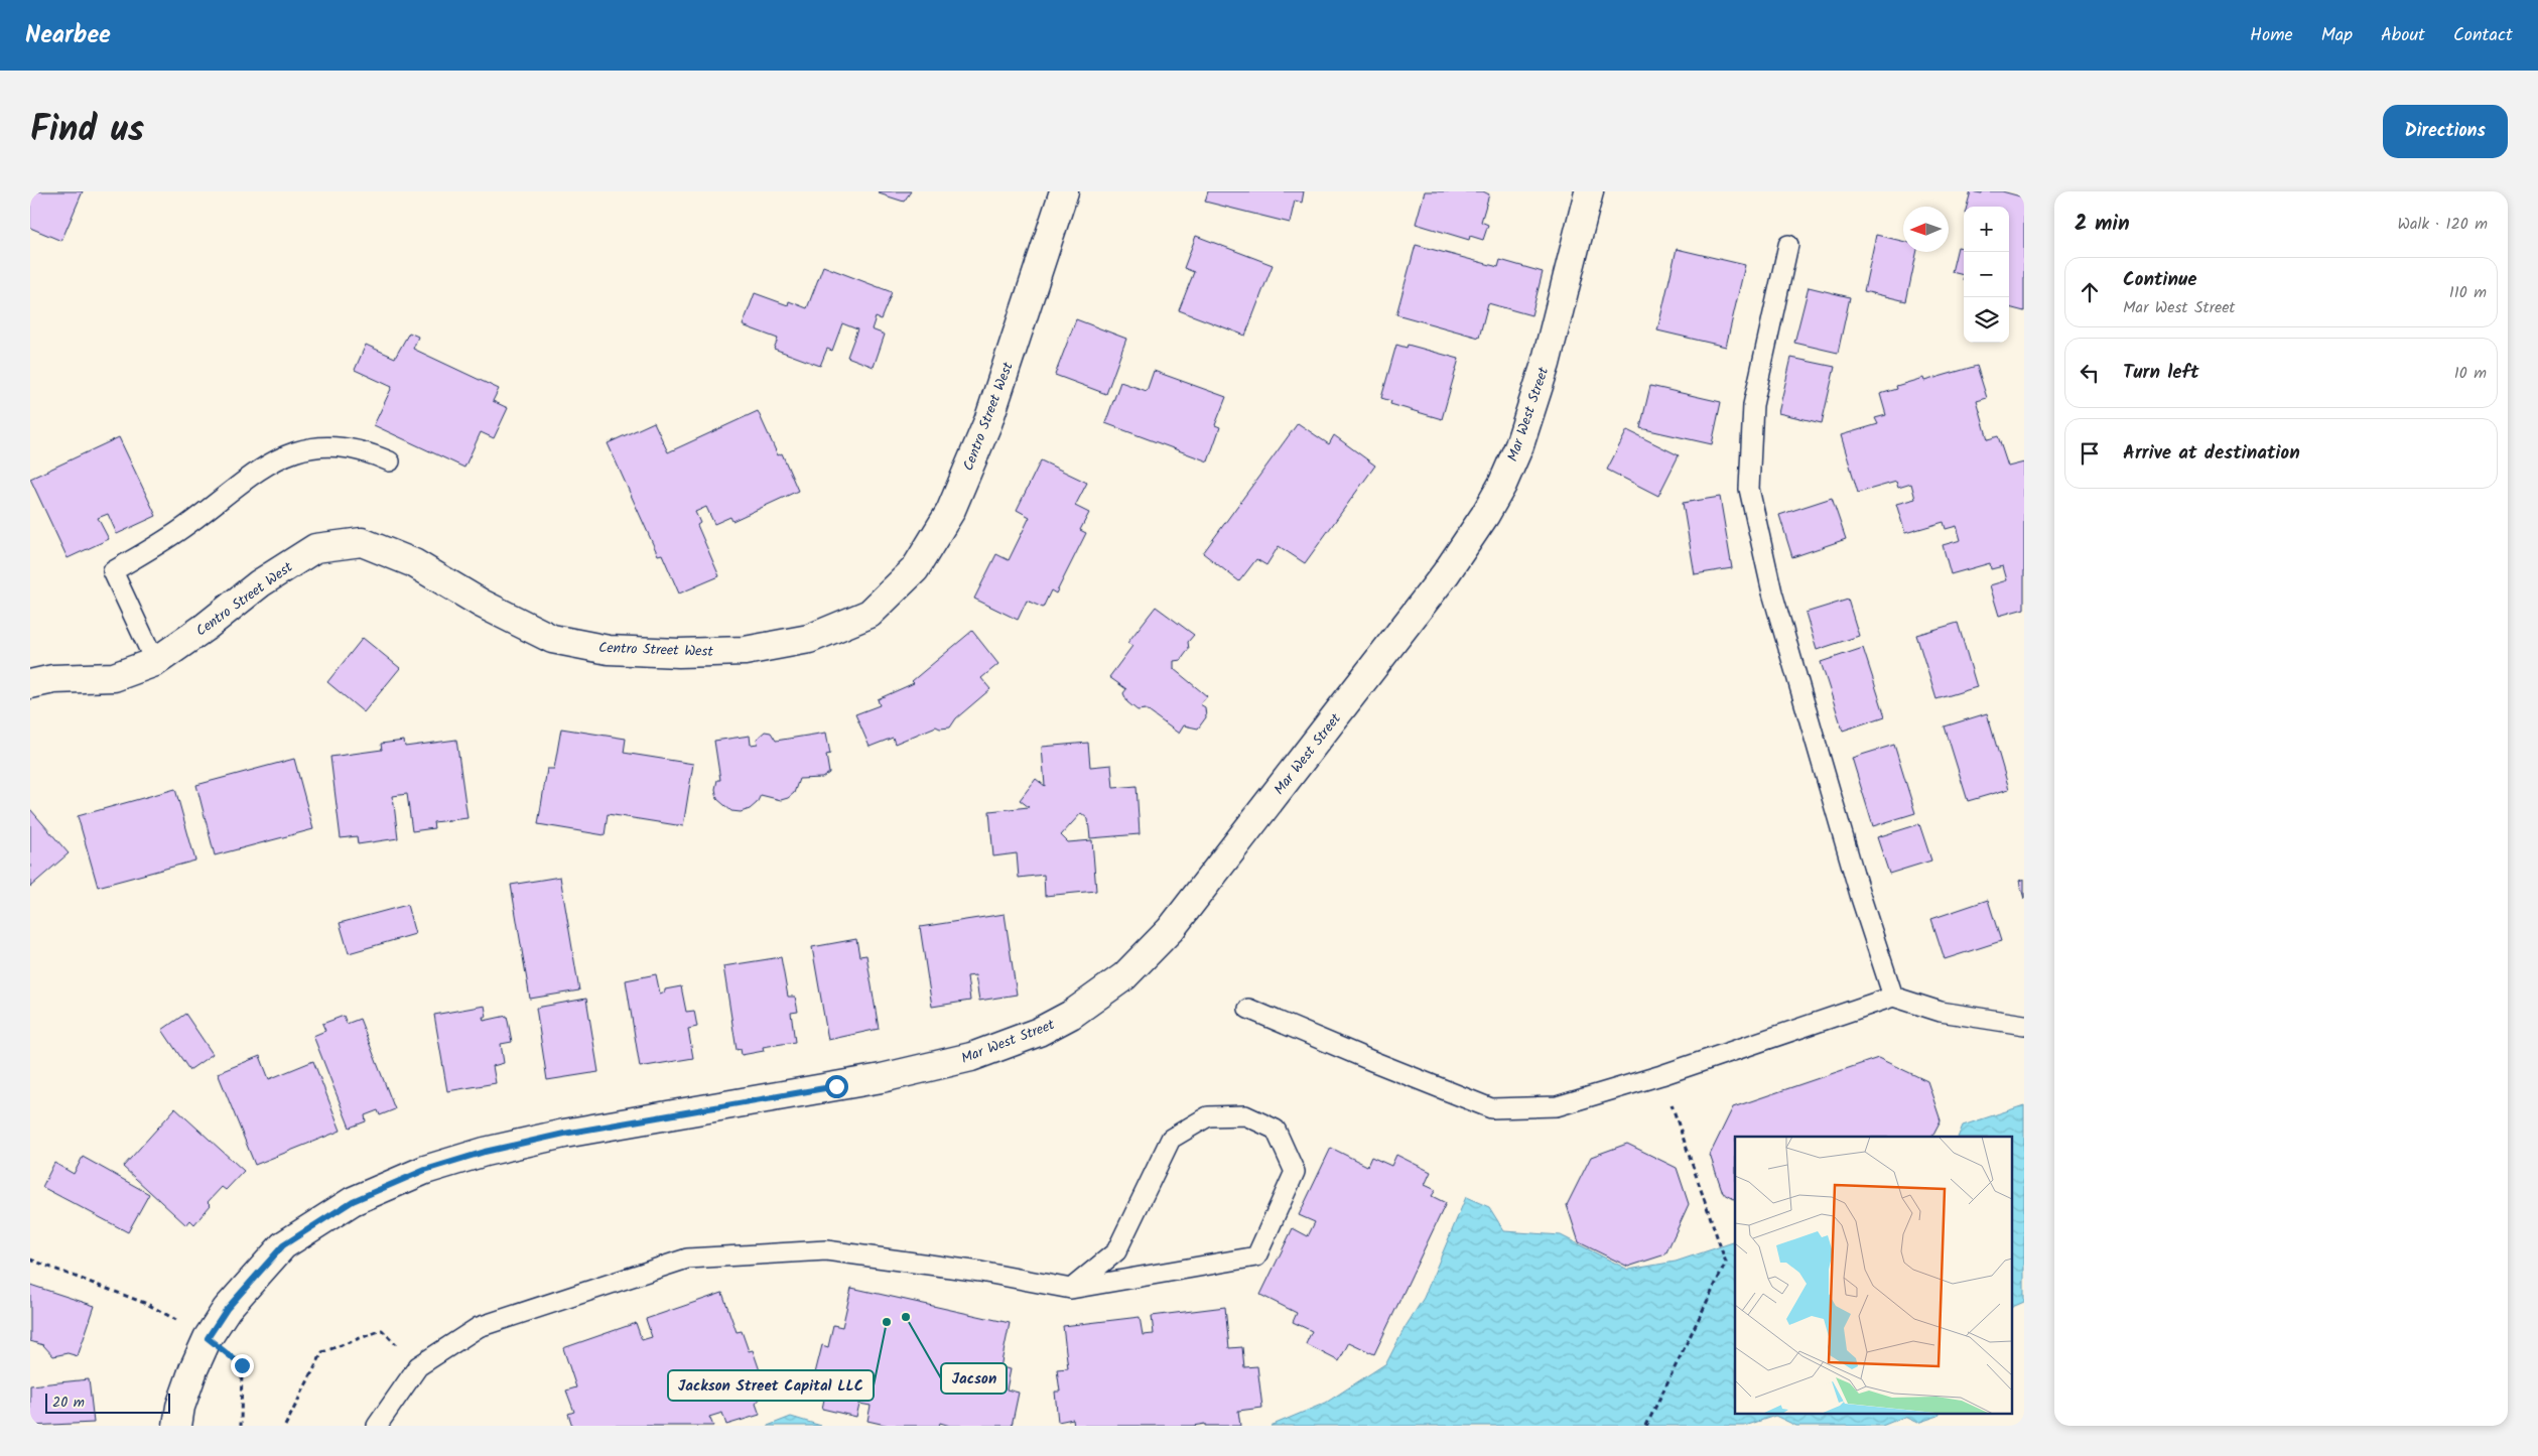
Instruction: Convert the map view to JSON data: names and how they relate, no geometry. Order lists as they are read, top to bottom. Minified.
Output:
{"streets":{"street":["Mar West Street","Centro Street West"]},"places":["Jacson","Jackson Street Capital LLC"],"scale_bar":"20 m","north":"left","page":{"header":"Nearbee","nav":["Home","Map","About","Contact"],"title":"Find us","buttons":"Directions","heading":["2 min","Walk · 120 m"],"map_buttons":["+","−"],"list":[["Continue","Mar West Street","110 m"],["Turn left","10 m"],"Arrive at destination"],"scale":"20 m"}}
